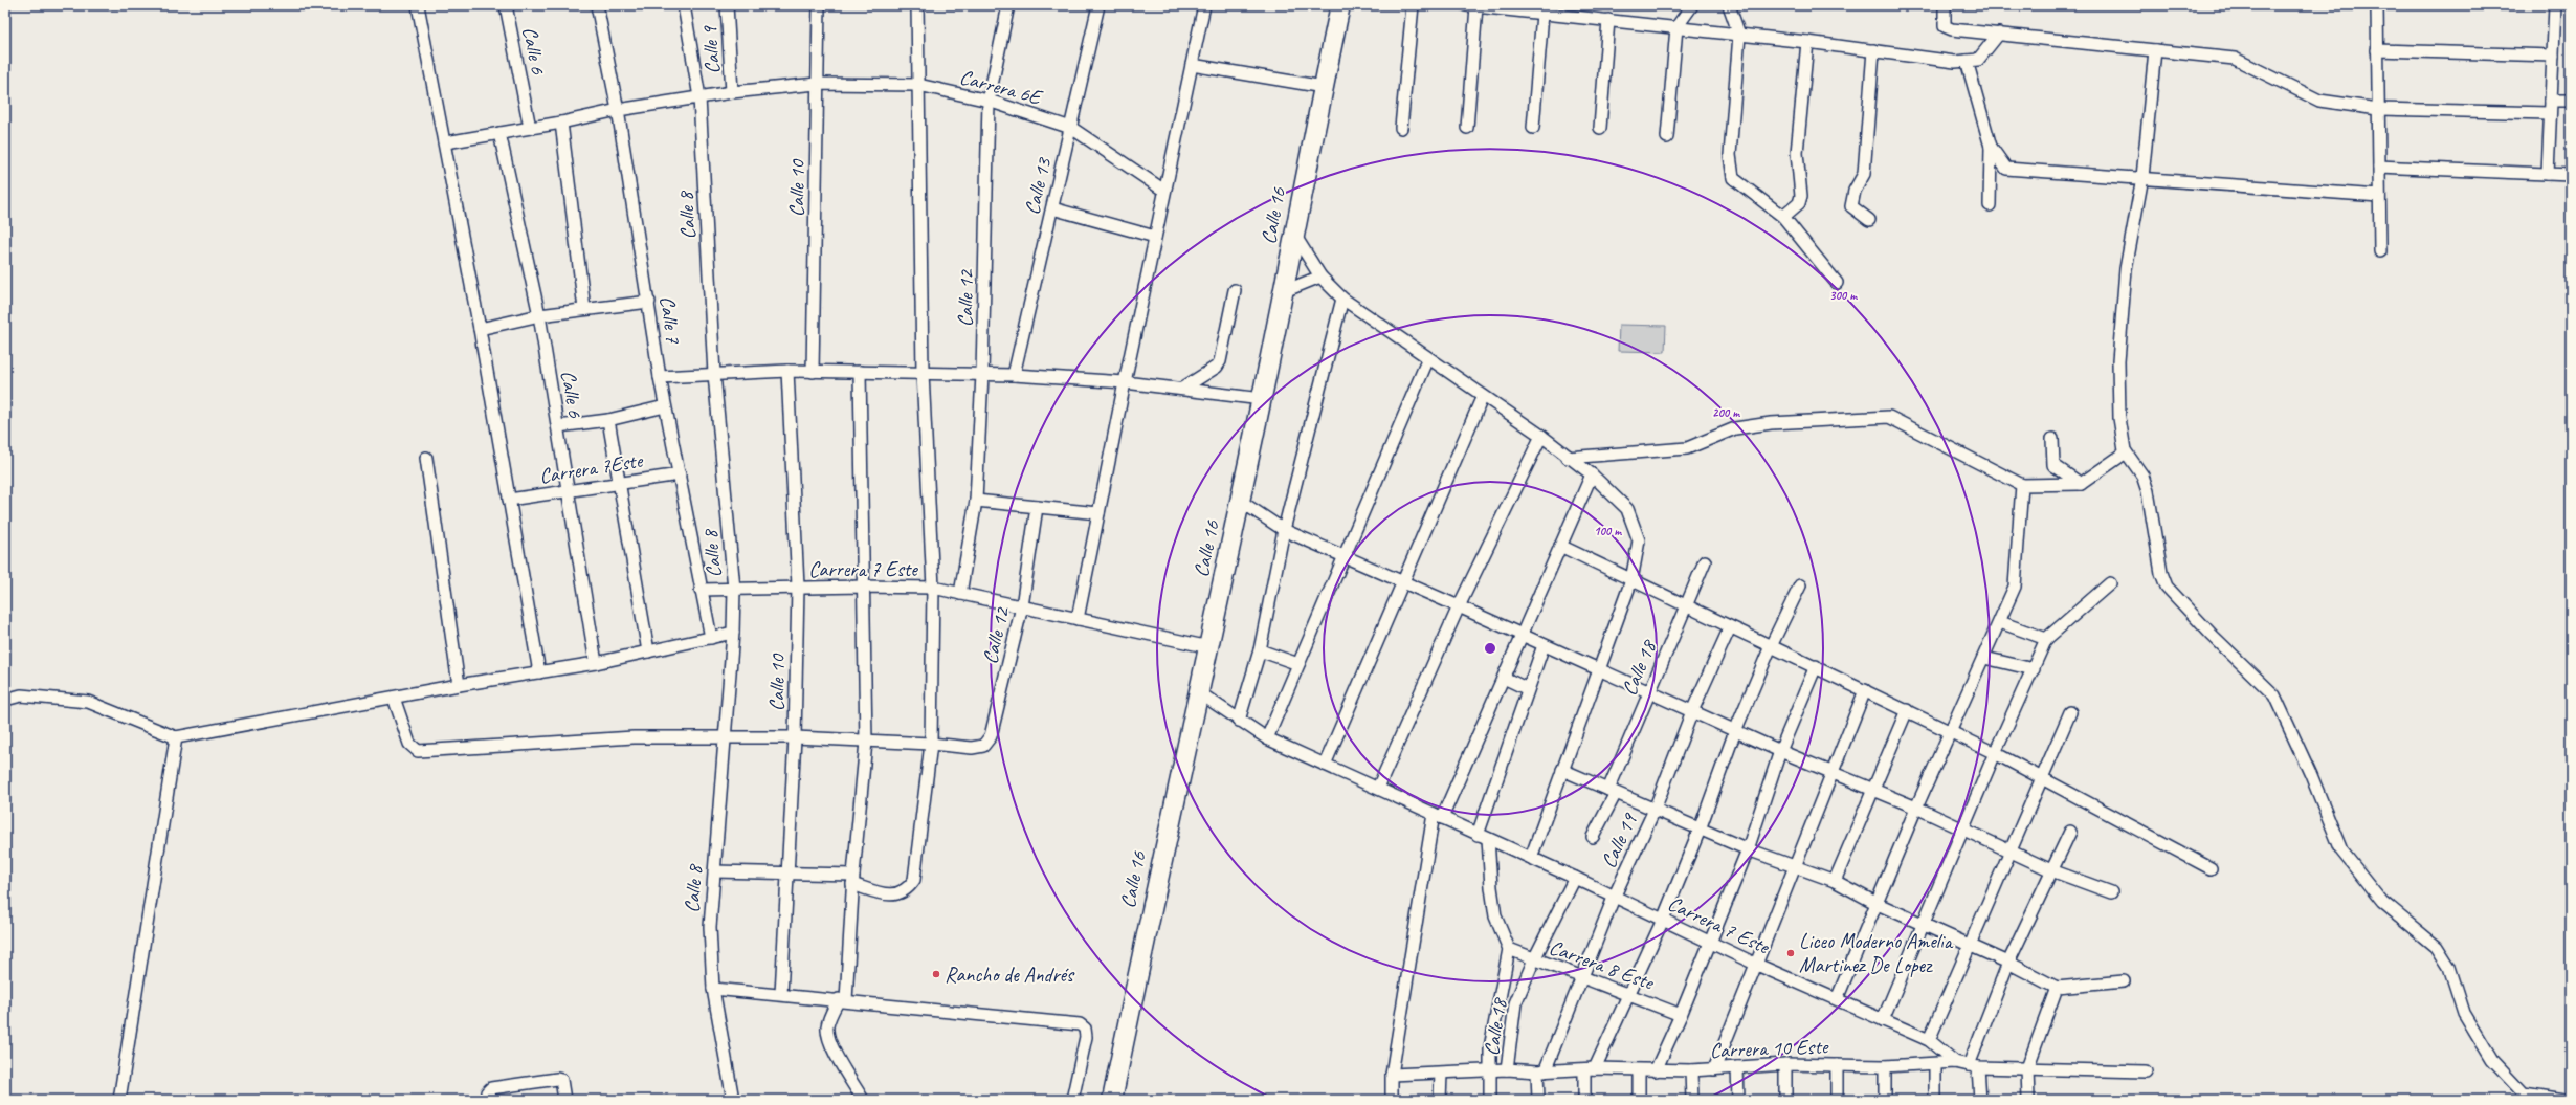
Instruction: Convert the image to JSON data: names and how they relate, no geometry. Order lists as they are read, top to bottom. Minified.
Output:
{"streets":{"highway":["Calle 16"],"street":["Calle 6","Calle 9","Carrera 6E","Calle 13","Calle 10","Calle 8","Calle 12","Calle 7","Carrera 7Este","Carrera 7 Este","Calle 18","Calle 19","Carrera 8 Este","Carrera 10 Este"]},"crossings":[["Calle 6","Carrera 6E"],["Calle 6","Carrera 7Este"],["Calle 9","Carrera 6E"],["Carrera 6E","Calle 13"],["Carrera 6E","Calle 10"],["Carrera 6E","Calle 8"],["Carrera 6E","Calle 12"],["Carrera 6E","Calle 7"],["Calle 10","Carrera 7 Este"],["Calle 8","Carrera 7 Este"],["Calle 16","Carrera 7 Este"],["Calle 12","Carrera 7 Este"],["Calle 7","Carrera 7Este"],["Calle 7","Carrera 7 Este"],["Carrera 7 Este","Calle 18"],["Carrera 7 Este","Calle 19"],["Carrera 7 Este","Carrera 10 Este"],["Calle 18","Carrera 8 Este"],["Calle 18","Carrera 10 Este"],["Calle 19","Carrera 8 Este"],["Calle 19","Carrera 10 Este"]],"places":["Liceo Moderno Amelia Martinez De Lopez","Rancho de Andrés"],"rings":["300 m","200 m","100 m"]}
